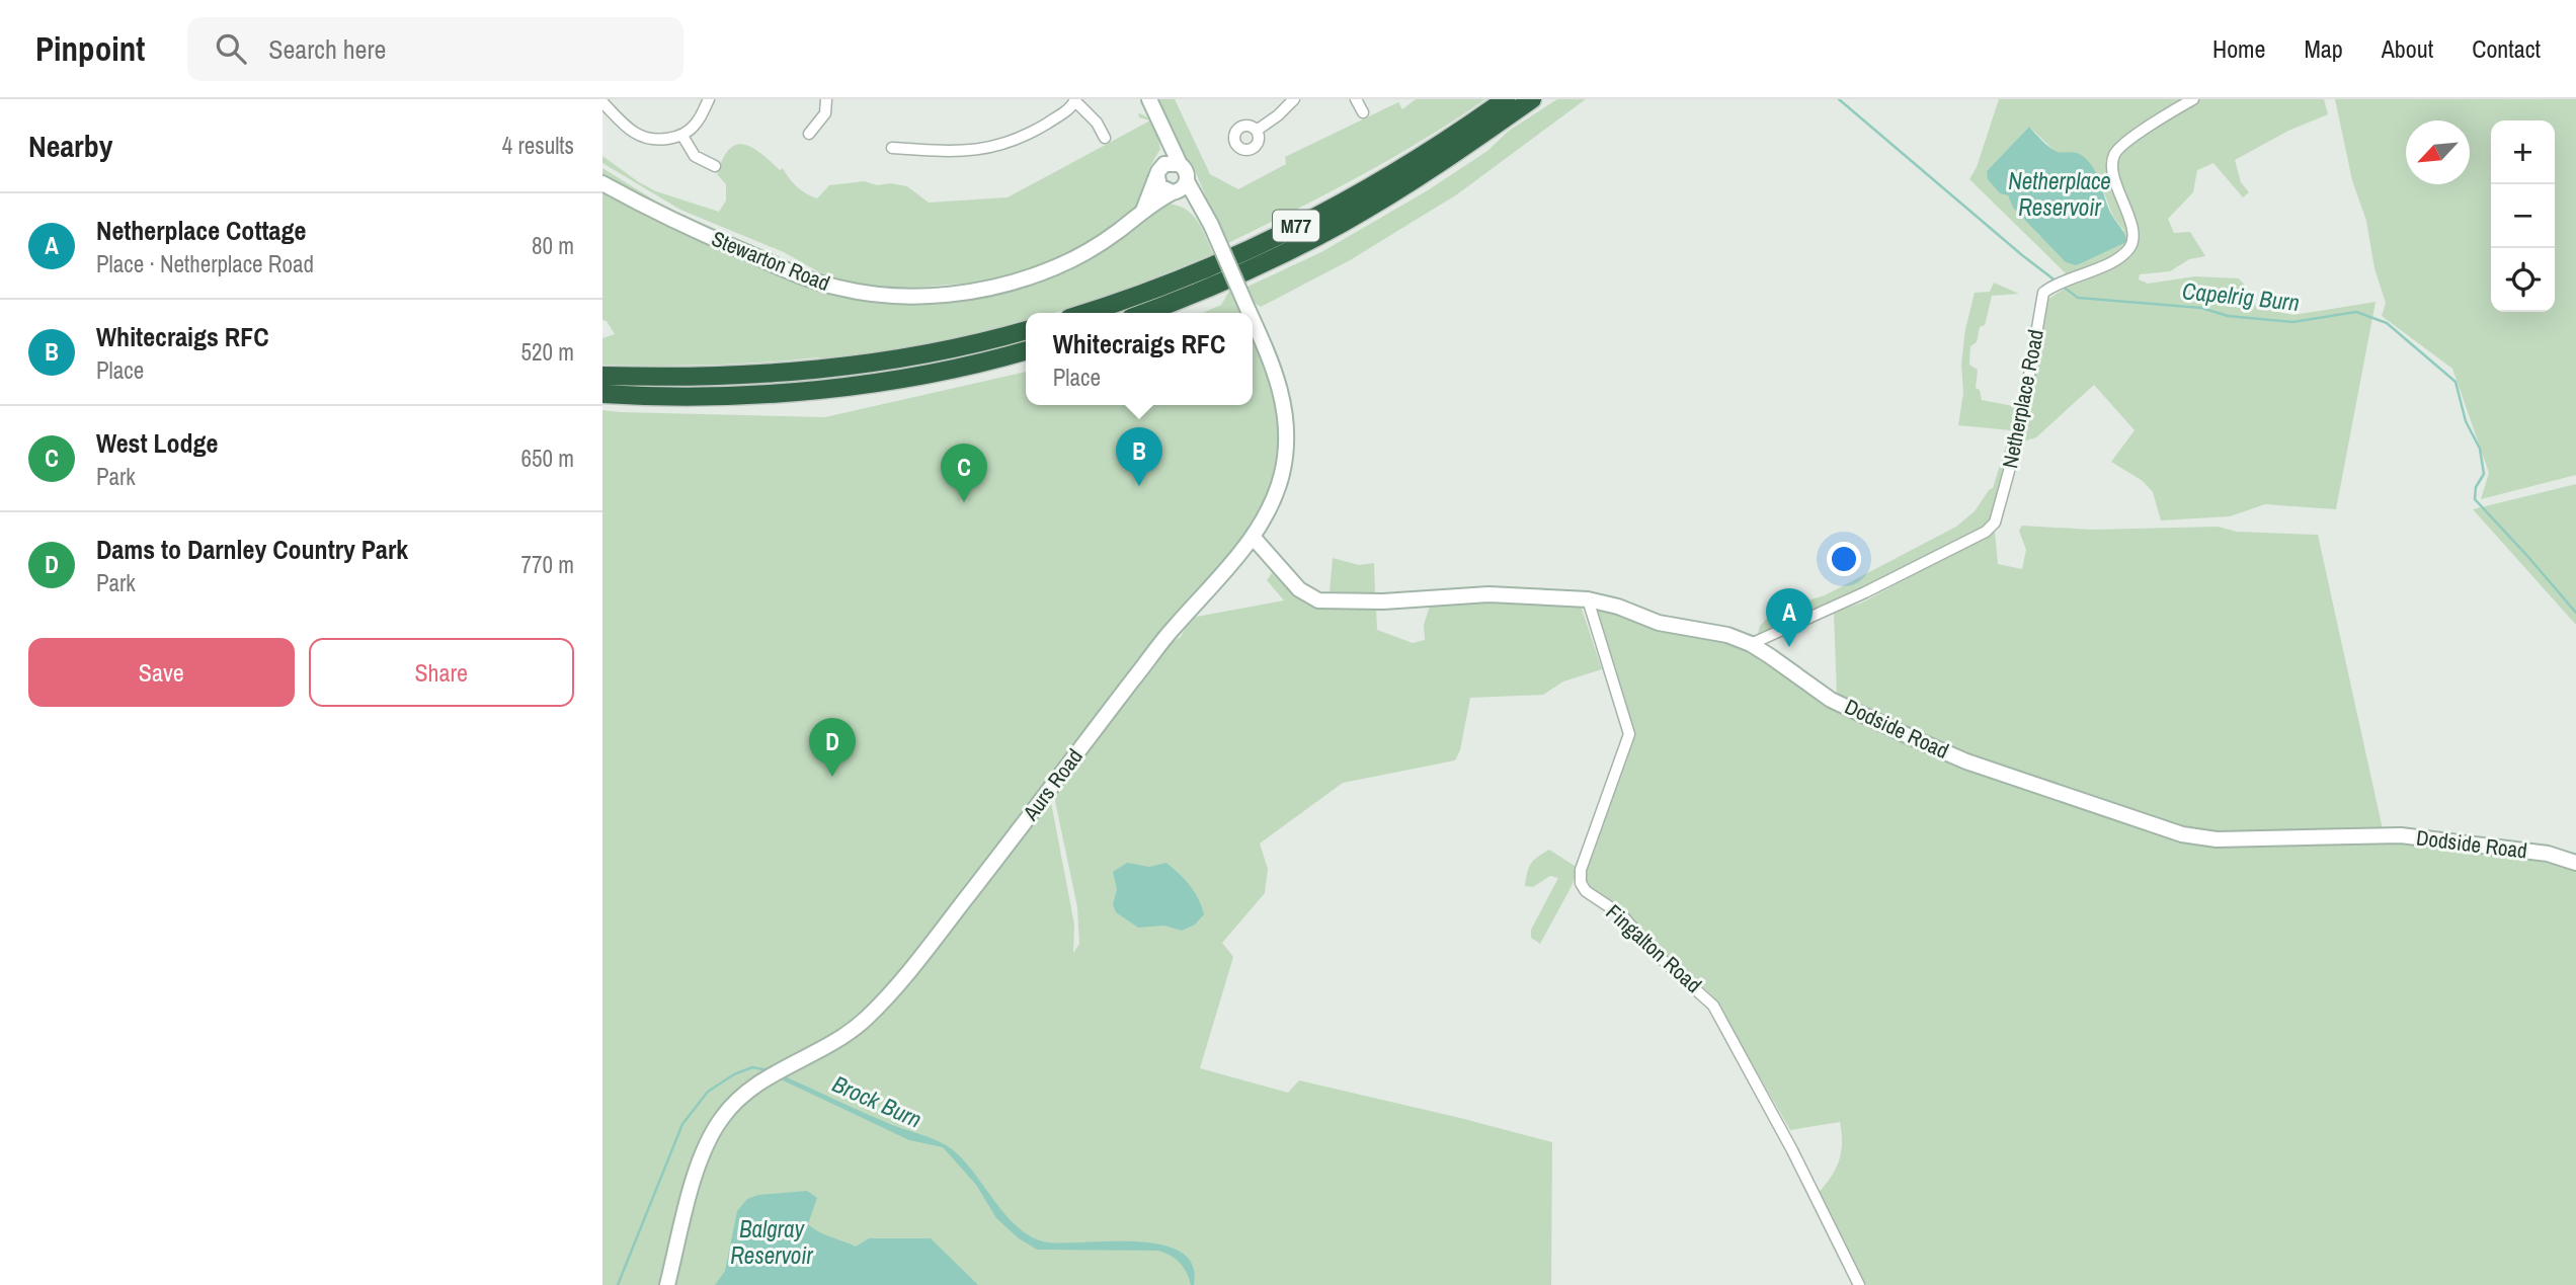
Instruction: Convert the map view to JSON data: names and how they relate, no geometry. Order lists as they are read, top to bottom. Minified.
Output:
{"streets":{"highway":["M77"],"main road":["Stewarton Road","Dodside Road","Aurs Road"],"street":["Netherplace Road","Fingalton Road"]},"crossings":[["Stewarton Road","Aurs Road"],["Netherplace Road","Dodside Road"],["Dodside Road","Aurs Road"],["Dodside Road","Fingalton Road"]],"water":["Netherplace Reservoir","Capelrig Burn","Brock Burn","Balgray Reservoir"],"north":"bottom left","page":{"header":"Pinpoint","search":"Search here","nav":["Home","Map","About","Contact"],"heading":["Nearby","4 results"],"map_buttons":["+","−"],"list":[{"mark":"A","name":"Netherplace Cottage","note":"Place · Netherplace Road","value":"80 m"},{"mark":"B","name":"Whitecraigs RFC","note":"Place","value":"520 m"},{"mark":"C","name":"West Lodge","note":"Park","value":"650 m"},{"mark":"D","name":"Dams to Darnley Country Park","note":"Park","value":"770 m"}],"popup":["Whitecraigs RFC","Place"],"pins":["B","C","A","D"],"buttons":["Save","Share"]}}
